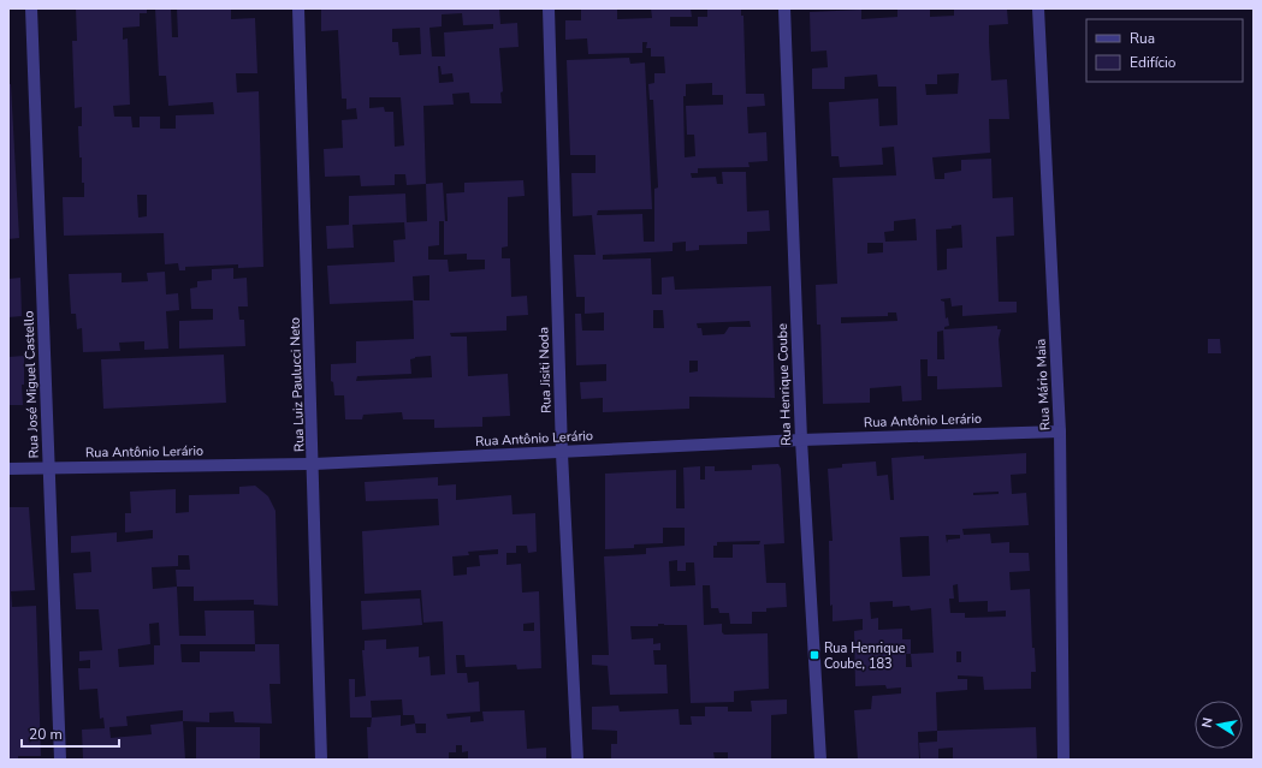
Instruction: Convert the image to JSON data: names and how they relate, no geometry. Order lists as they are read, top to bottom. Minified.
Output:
{"streets":{"street":["Rua Jisiti Noda","Rua José Miguel Castello","Rua Luiz Paulucci Neto","Rua Henrique Coube","Rua Mário Maia","Rua Antônio Lerário"]},"crossings":[["Rua Jisiti Noda","Rua Antônio Lerário"],["Rua José Miguel Castello","Rua Antônio Lerário"],["Rua Luiz Paulucci Neto","Rua Antônio Lerário"],["Rua Henrique Coube","Rua Antônio Lerário"],["Rua Mário Maia","Rua Antônio Lerário"]],"places":{"transit":["Rua Henrique Coube, 183"]},"legend":["Rua","Edifício"],"scale_bar":"20 m","north":"left"}
